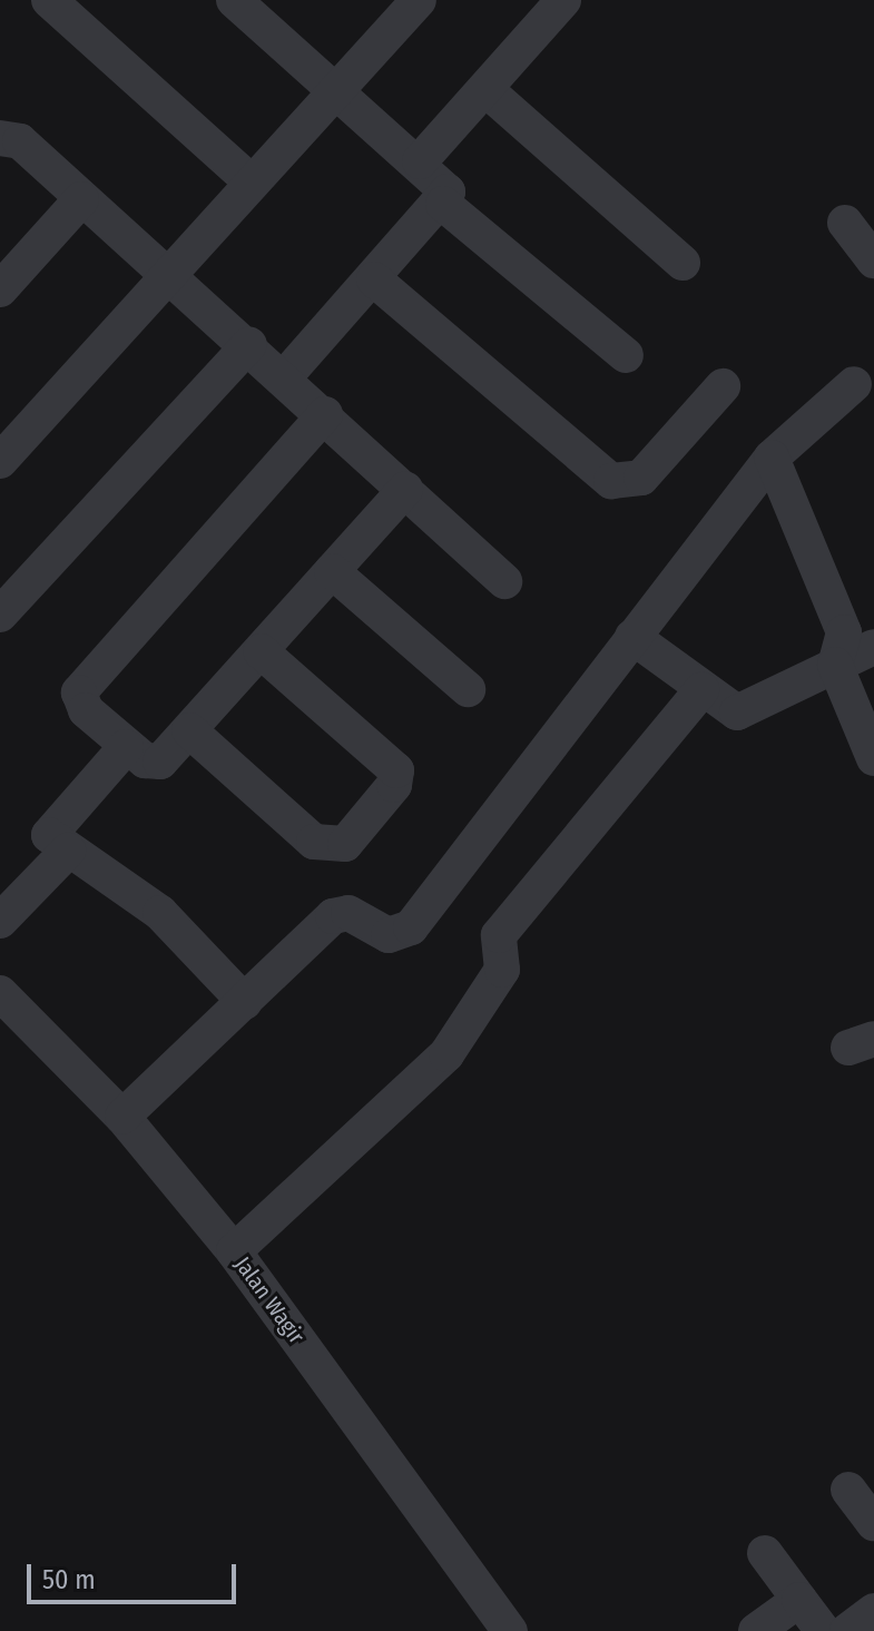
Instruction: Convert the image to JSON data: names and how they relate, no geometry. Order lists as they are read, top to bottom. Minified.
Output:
{"streets":{"street":["Jalan Wagir"]},"scale_bar":"50 m"}
